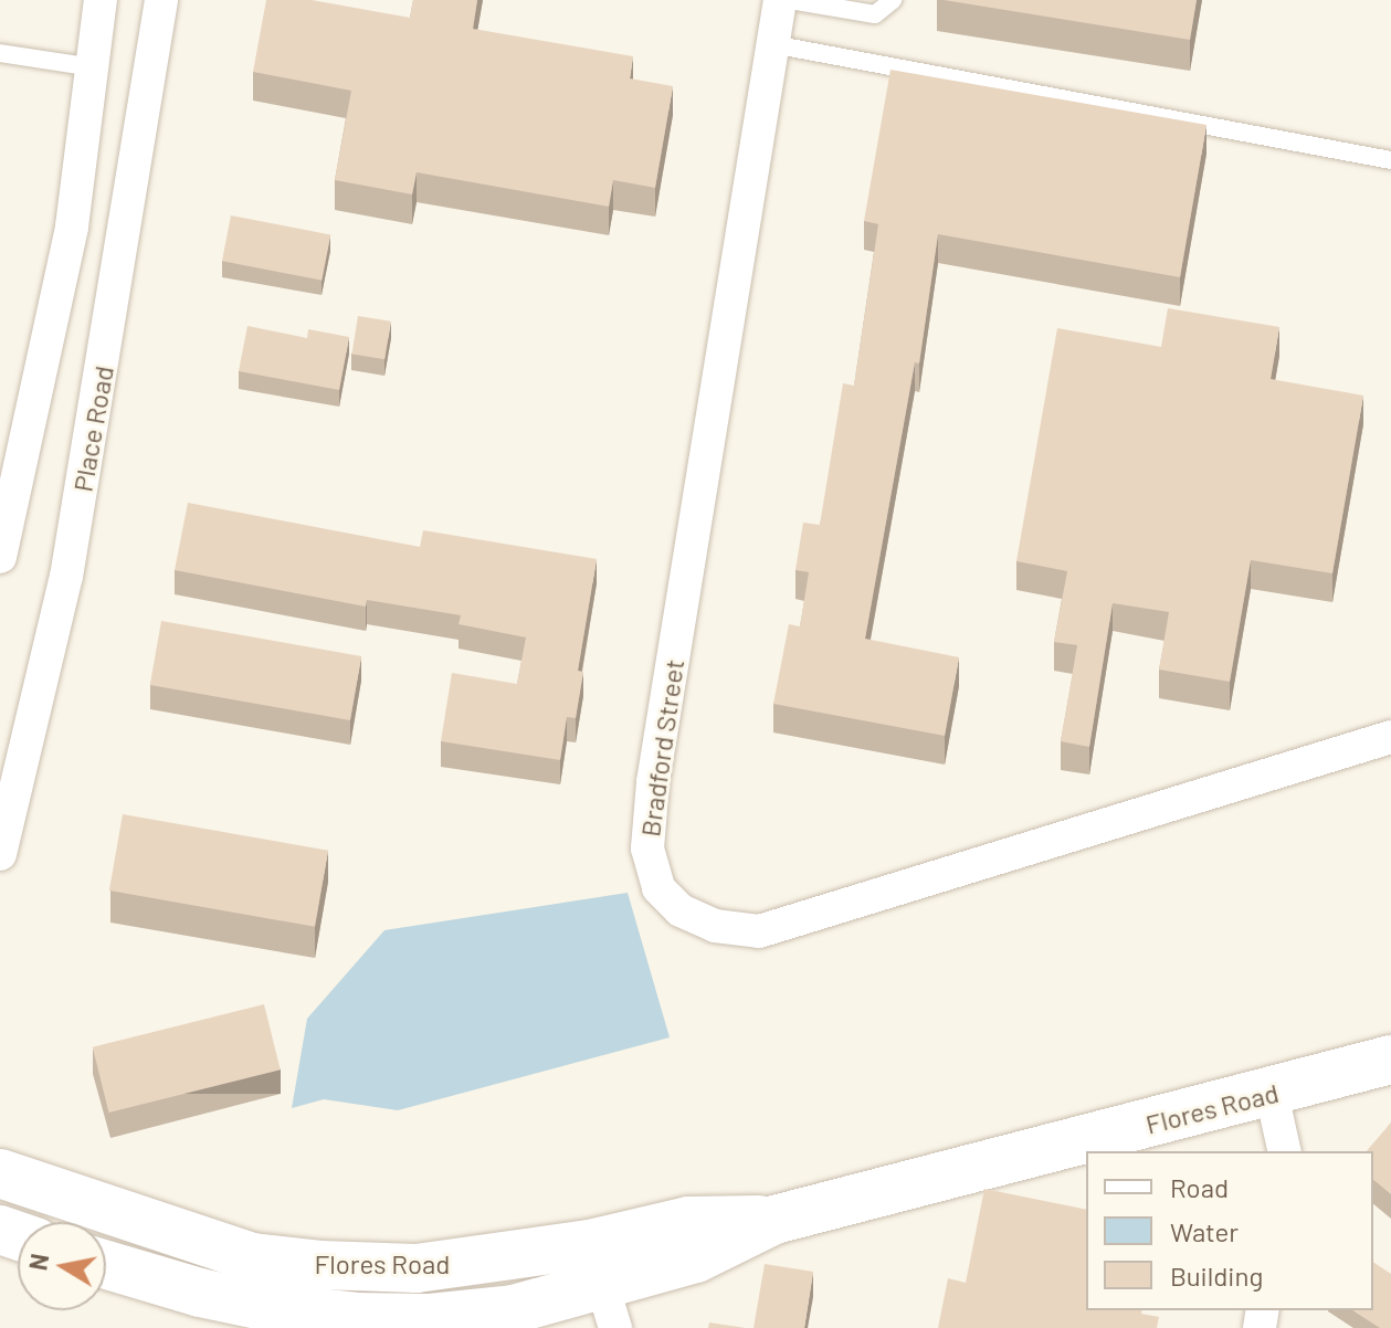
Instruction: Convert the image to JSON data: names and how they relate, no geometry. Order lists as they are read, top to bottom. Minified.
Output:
{"streets":{"main road":["Flores Road"],"street":["Place Road","Bradford Street"]},"legend":["Road","Water","Building"],"north":"left"}
